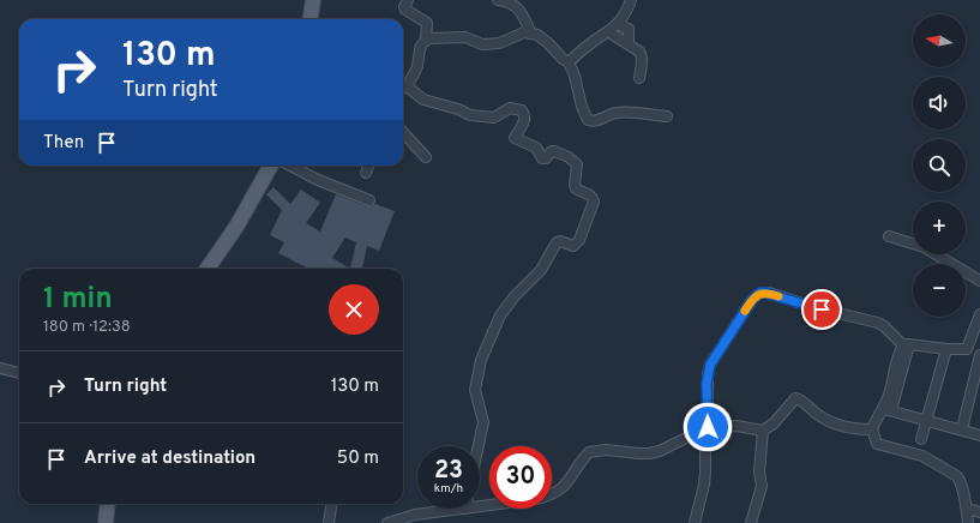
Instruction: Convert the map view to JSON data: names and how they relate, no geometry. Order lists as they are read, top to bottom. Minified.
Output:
{"north":"left","page":{"map_buttons":["+","−"],"turn":["130 m","Turn right"],"then":"Then","heading":["1 min","180 m · 12:38"],"list":[{"name":"Turn right","value":"130 m"},{"name":"Arrive at destination","value":"50 m"}],"speed":"23 km/h","limit":"30"}}
